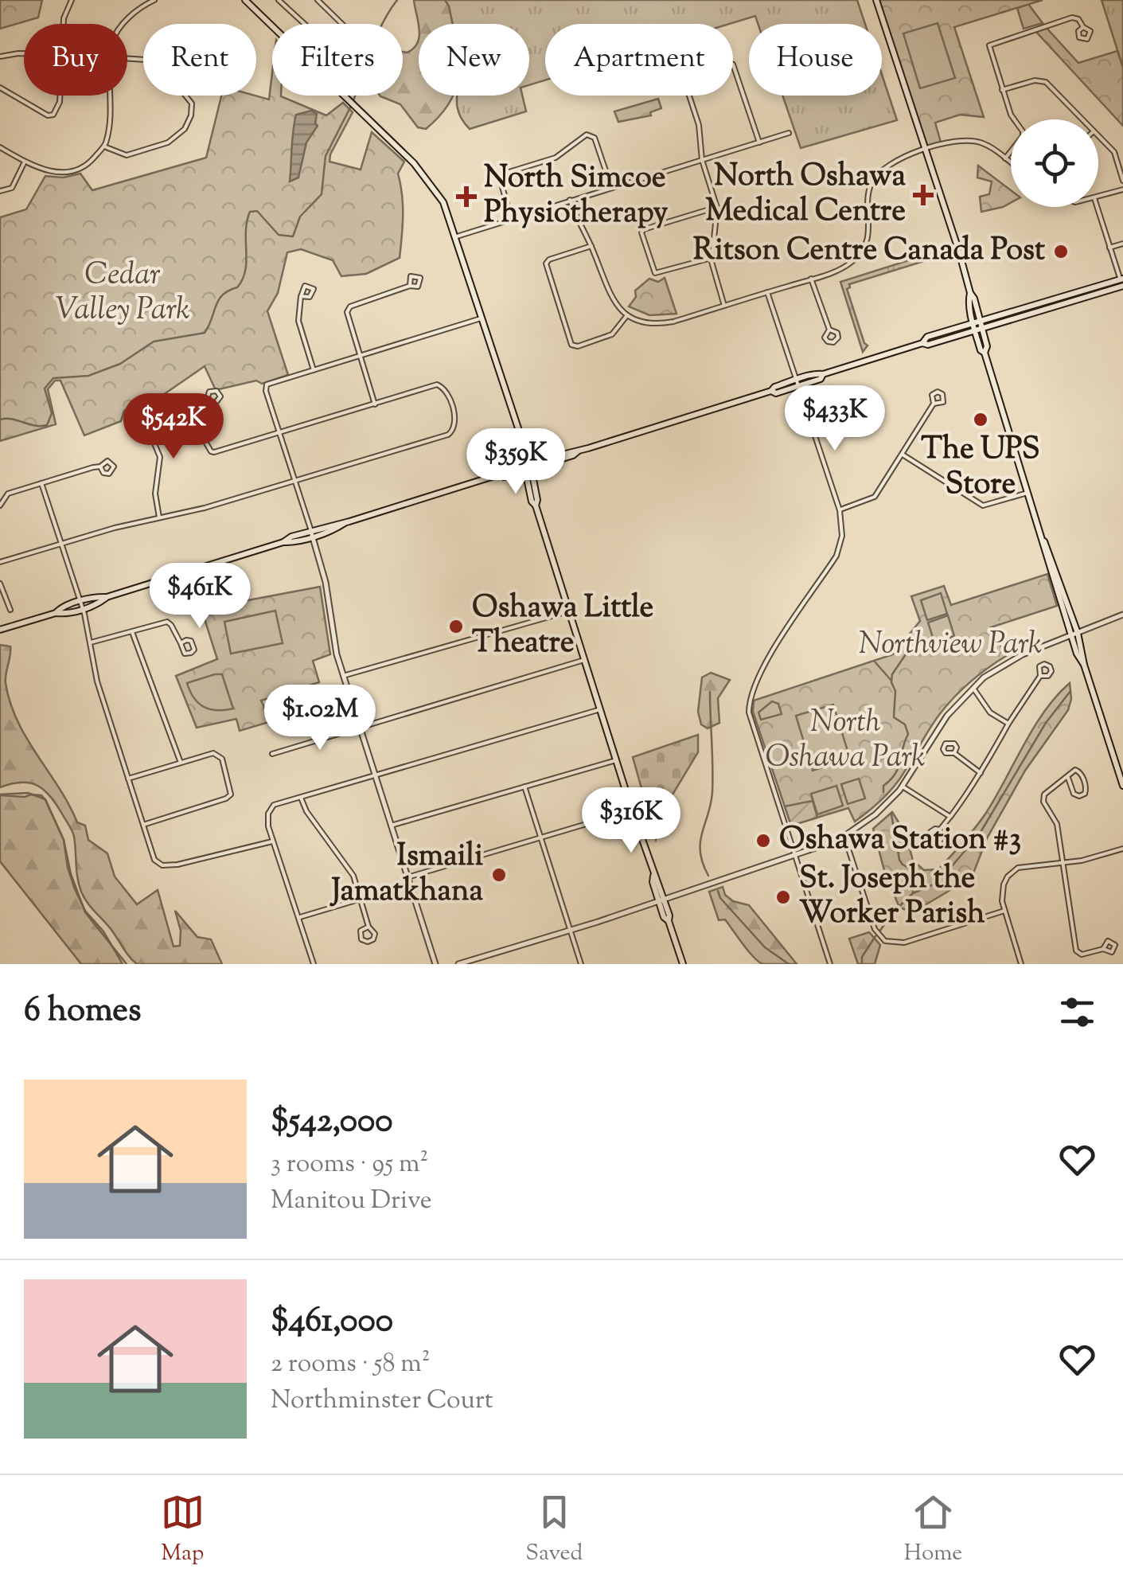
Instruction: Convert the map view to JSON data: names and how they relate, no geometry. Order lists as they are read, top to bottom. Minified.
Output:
{"parks":["Cedar Valley Park","Northview Park","North Oshawa Park"],"places":{"health":["North Oshawa Medical Centre","North Simcoe Physiotherapy"],"other":["Ritson Centre Canada Post","The UPS Store","Oshawa Little Theatre","Oshawa Station #3","Ismaili Jamatkhana","St. Joseph the Worker Parish"]},"page":{"chip":["Buy","Rent","Filters","New","Apartment","House"],"price":["$433K","$542K","$359K","$461K","$1.02M","$316K"],"heading":"6 homes","list":[{"name":"$542,000","note":"3 rooms · 95 m² · Manitou Drive"},{"name":"$461,000","note":"2 rooms · 58 m² · Northminster Court"}],"tabs":["Map","Saved","Home"]}}
